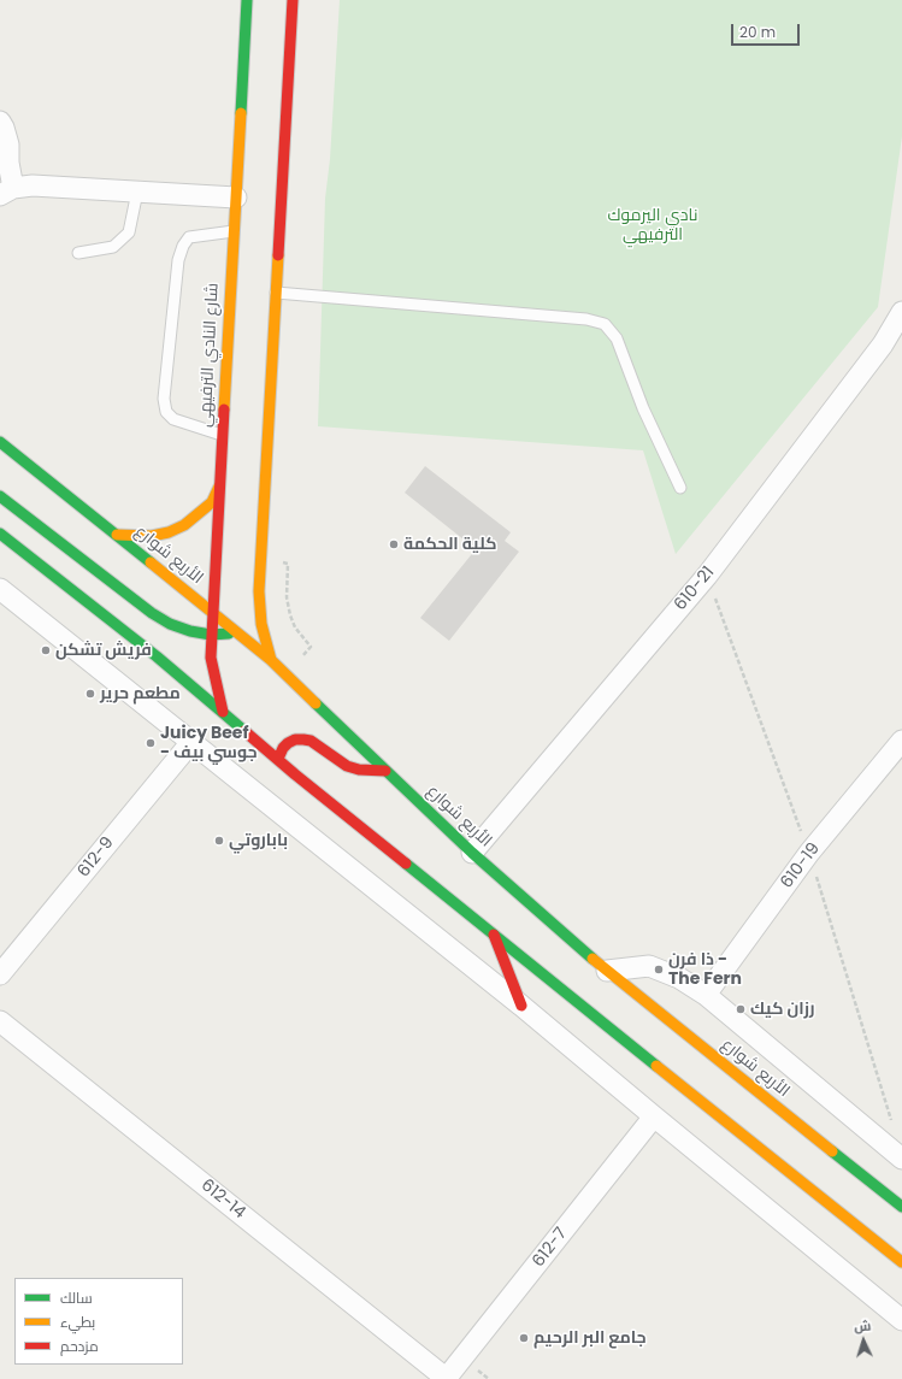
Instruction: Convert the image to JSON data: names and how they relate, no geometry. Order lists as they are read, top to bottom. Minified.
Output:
{"streets":{"main road":["شارع النادي الترفيهي","الأربع شوارع"],"street":["610-21","612-9","610-19","612-14","612-7"]},"crossings":[["شارع النادي الترفيهي","الأربع شوارع"],["الأربع شوارع","610-21"],["612-14","612-7"]],"parks":["نادي اليرموك الترفيهي"],"places":["كلية الحكمة","فريش تشكن","مطعم حرير","Juicy Beef - جوسي بيف","باباروتي","ذا فرن - The Fern","رزان كيك","جامع البر الرحيم"],"legend":["سالك","بطيء","مزدحم"],"scale_bar":"20 m","north":"top"}
